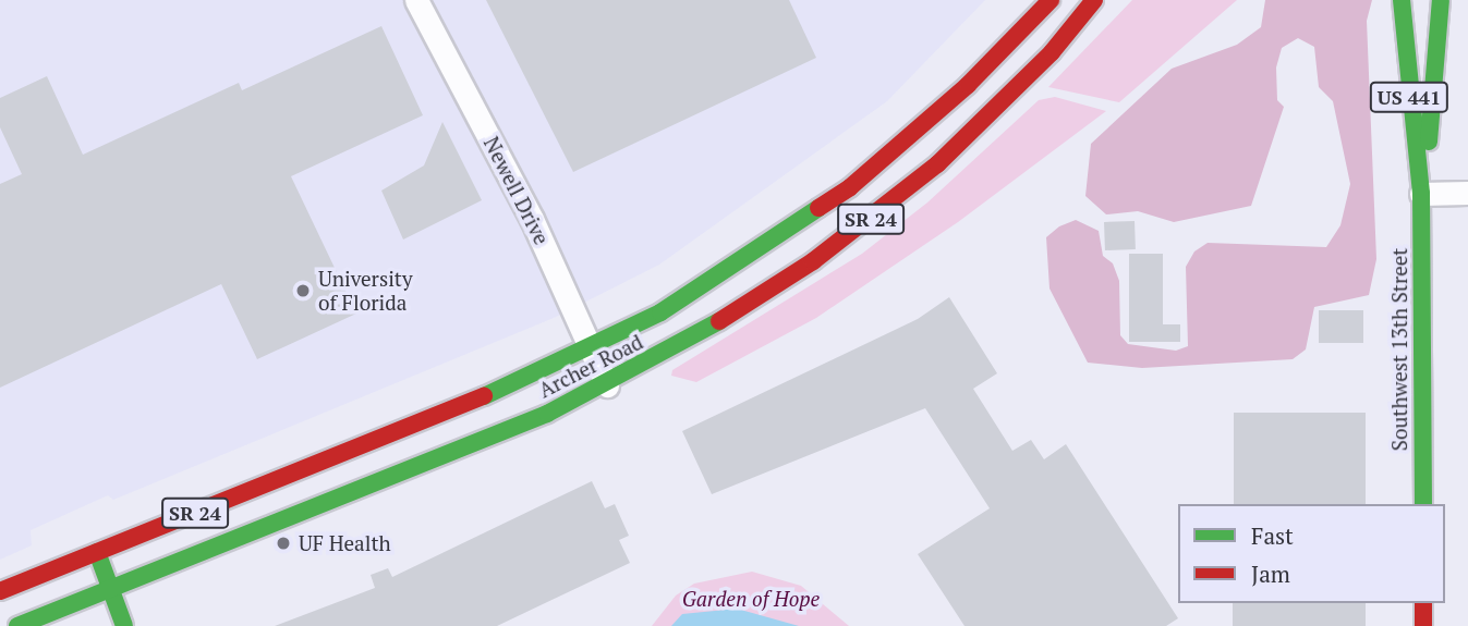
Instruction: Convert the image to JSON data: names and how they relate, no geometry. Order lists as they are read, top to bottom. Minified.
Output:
{"streets":{"main road":["US 441","SR 24","Southwest 13th Street","Archer Road"],"street":["Newell Drive"]},"crossings":[["Newell Drive","Archer Road"]],"parks":["Garden of Hope"],"places":["University of Florida","UF Health"],"legend":["Fast","Jam"]}
